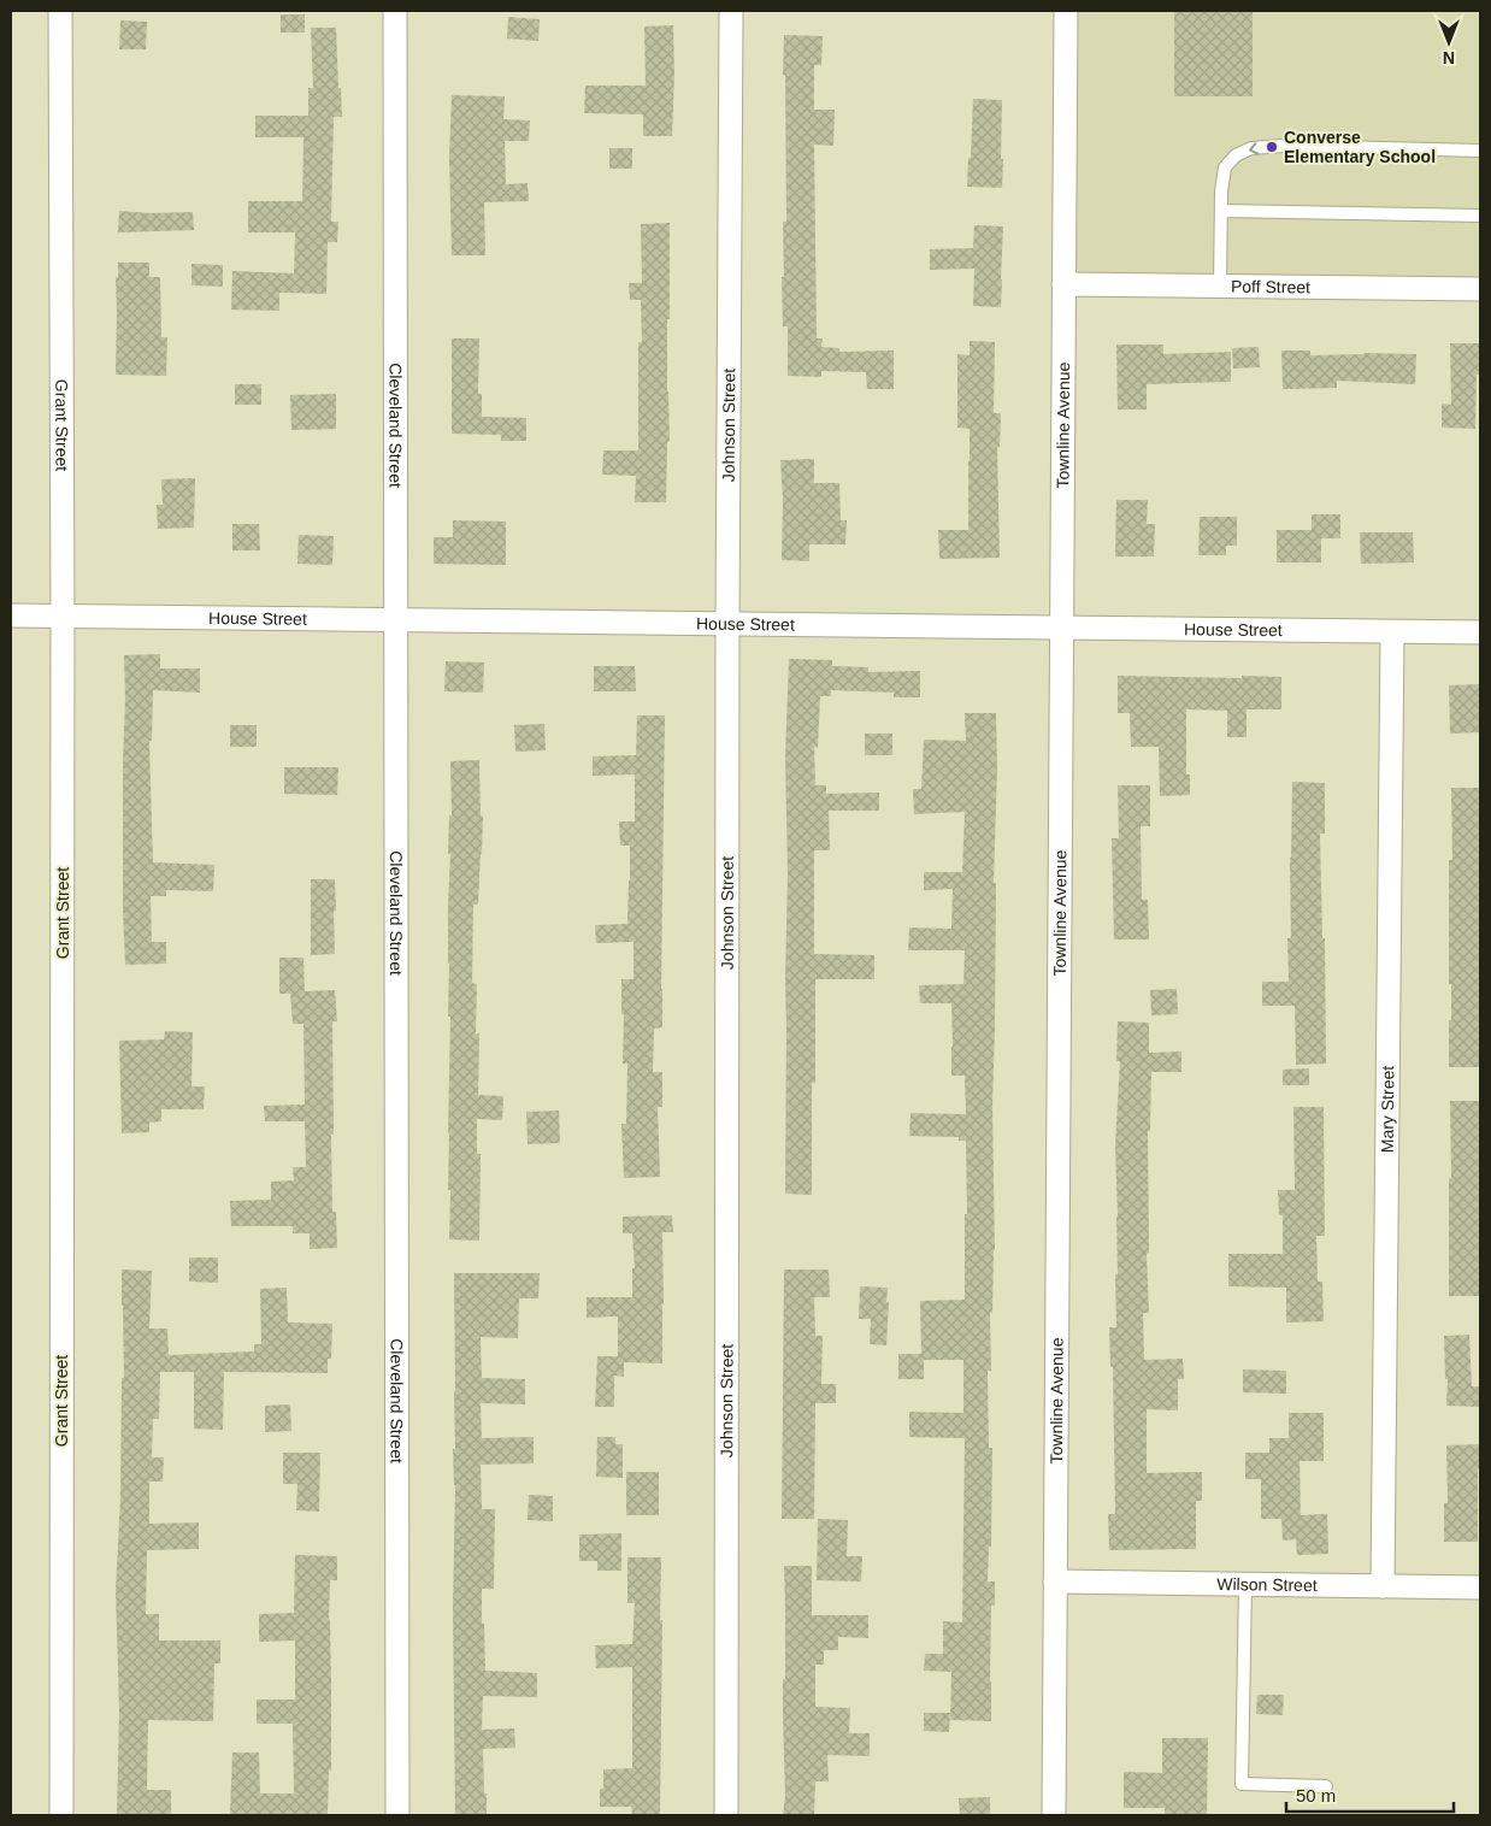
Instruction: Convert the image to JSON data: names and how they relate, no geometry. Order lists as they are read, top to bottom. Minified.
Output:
{"streets":{"street":["Poff Street","Grant Street","Cleveland Street","Johnson Street","Townline Avenue","House Street","Mary Street","Wilson Street"]},"crossings":[["Poff Street","Townline Avenue"],["Grant Street","House Street"],["Cleveland Street","House Street"],["Johnson Street","House Street"],["Townline Avenue","House Street"],["Townline Avenue","Wilson Street"],["House Street","Mary Street"],["Mary Street","Wilson Street"]],"places":["Converse Elementary School"],"scale_bar":"50 m","north":"bottom"}
